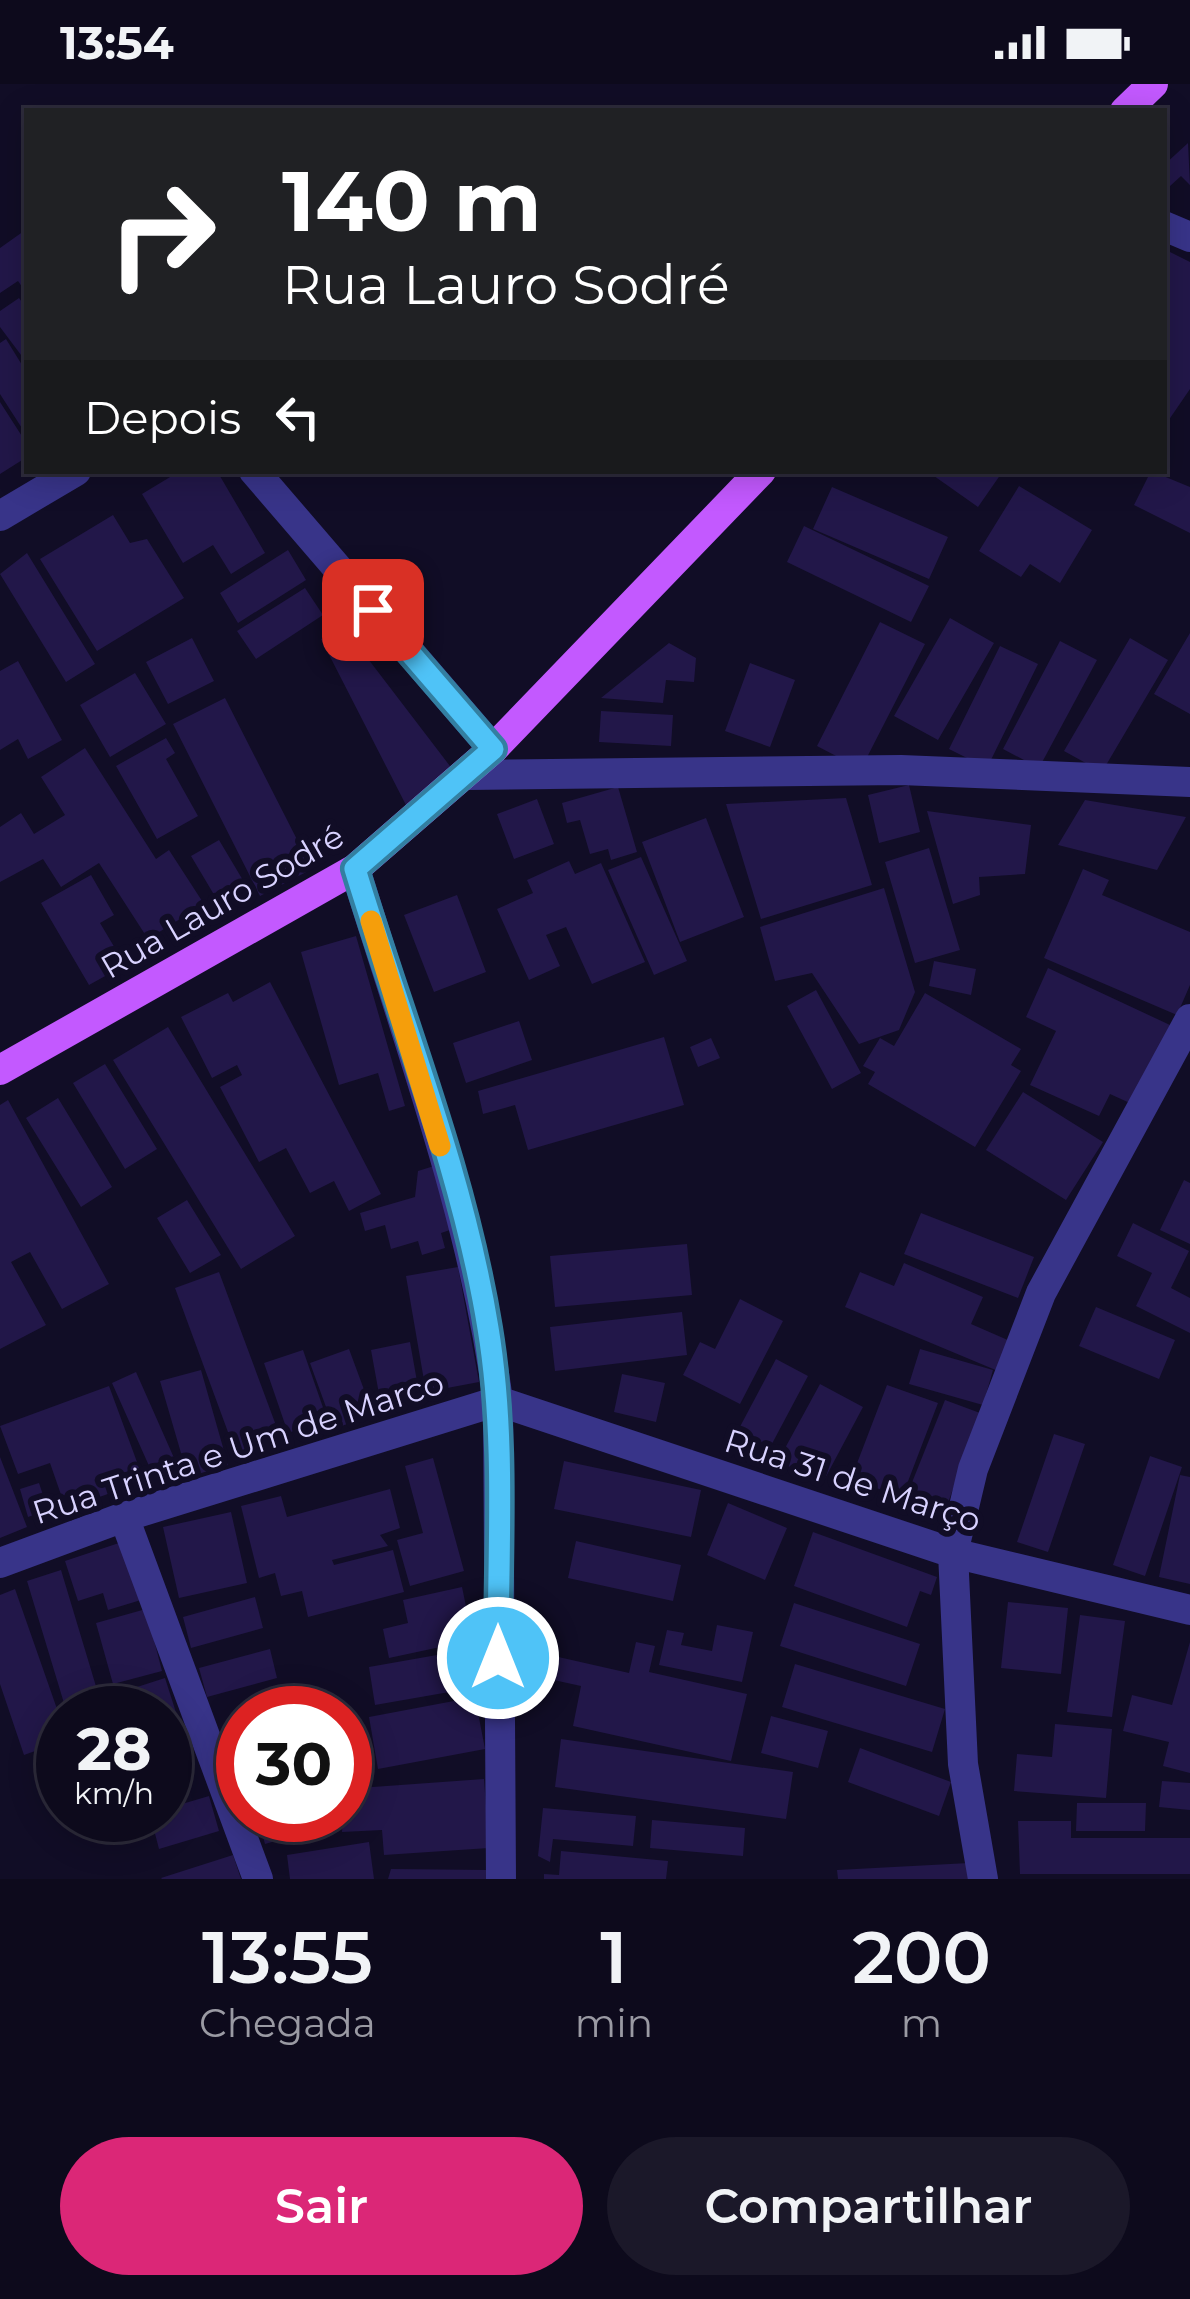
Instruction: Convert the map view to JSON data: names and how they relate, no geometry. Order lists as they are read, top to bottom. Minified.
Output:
{"streets":{"main road":["Rua Lauro Sodré"],"street":["Rua Trinta e Um de Marco","Rua 31 de Março"]},"crossings":[["Rua Trinta e Um de Marco","Rua 31 de Março"]],"page":{"status":"13:54","turn":["140 m","Rua Lauro Sodré"],"then":"Depois","speed":"28 km/h","limit":"30","eta":["13:55","Chegada","1","min","200","m"],"buttons":["Sair","Compartilhar"]}}
